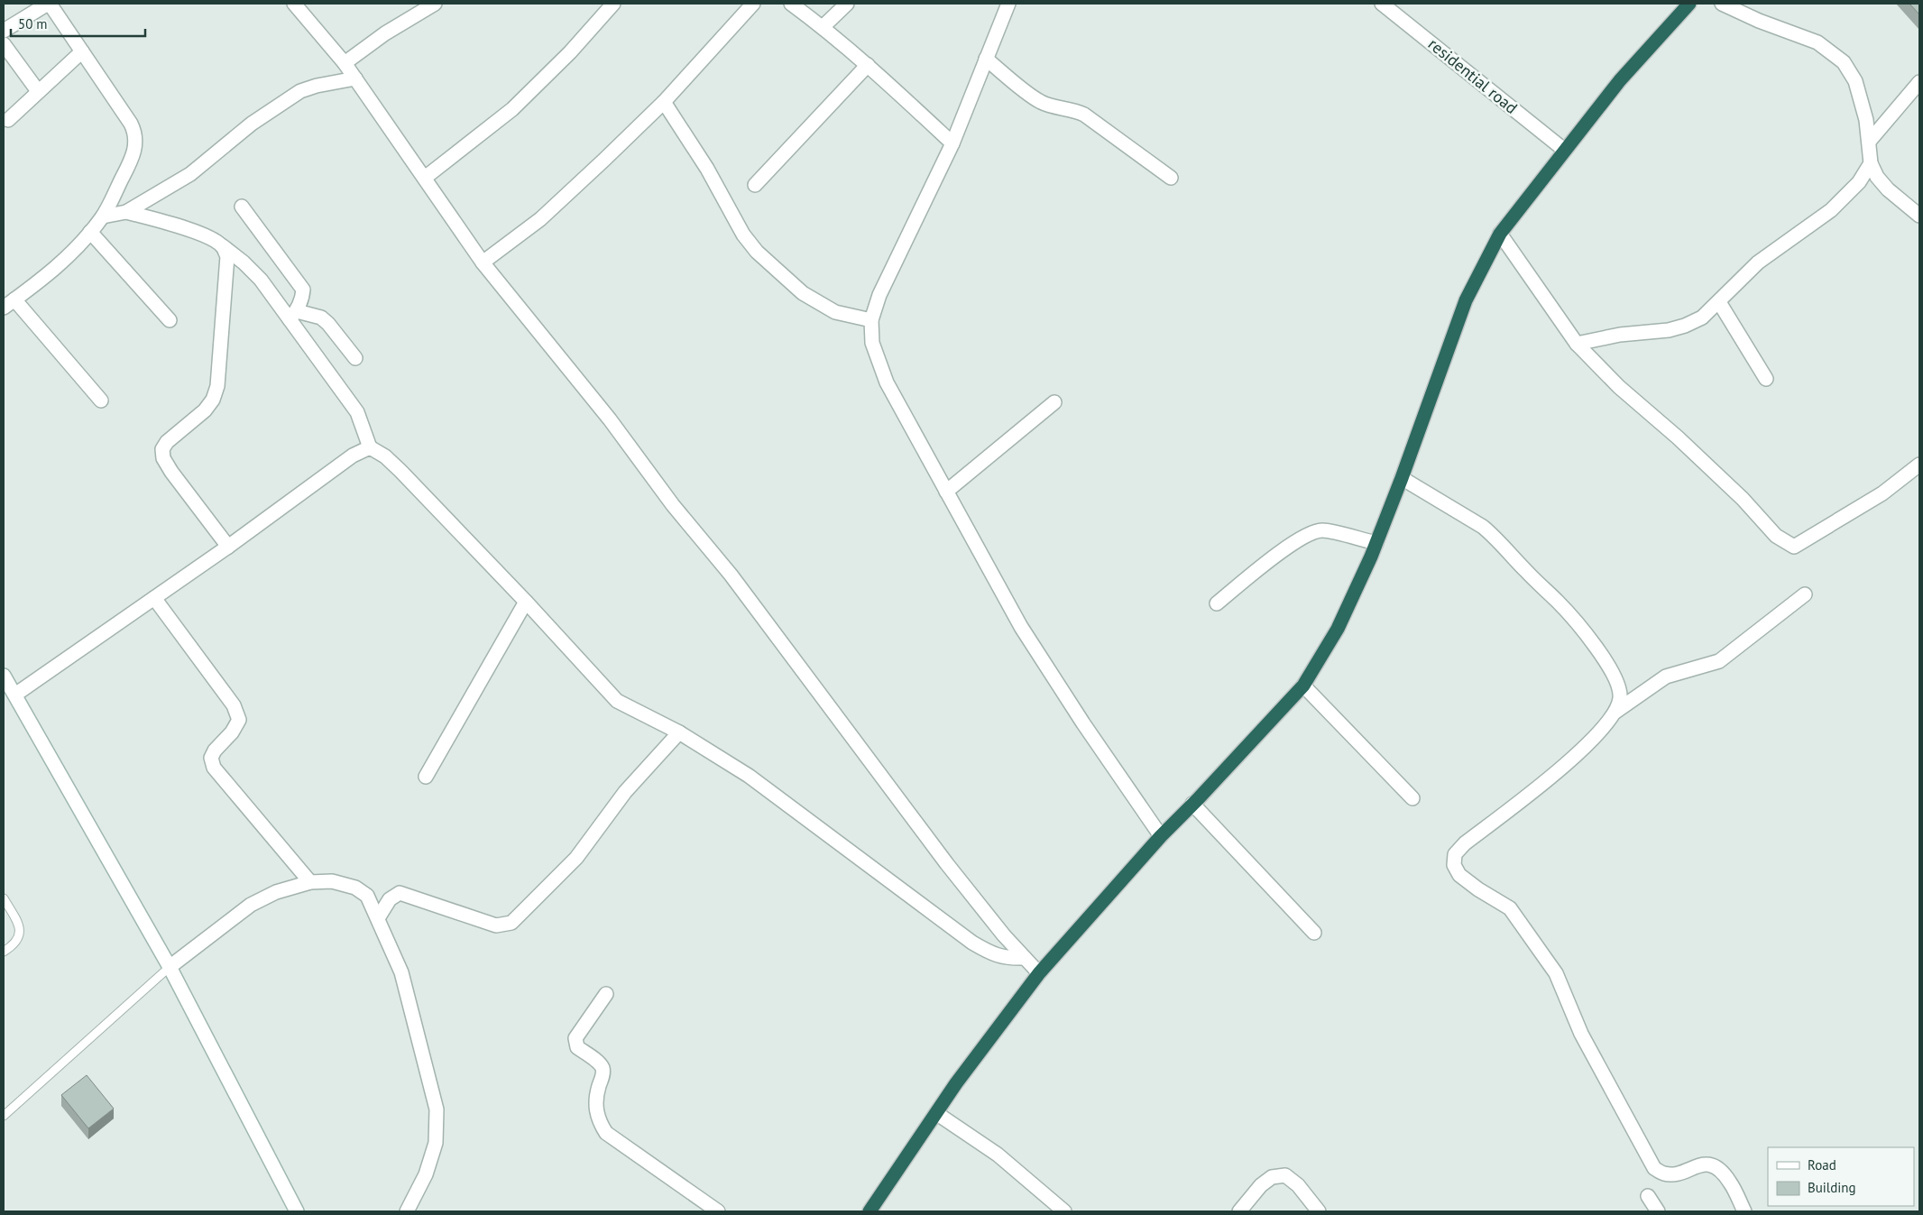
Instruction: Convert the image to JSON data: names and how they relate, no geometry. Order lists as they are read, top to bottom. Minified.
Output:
{"streets":{"street":["residential road"]},"legend":["Road","Building"],"scale_bar":"50 m"}
